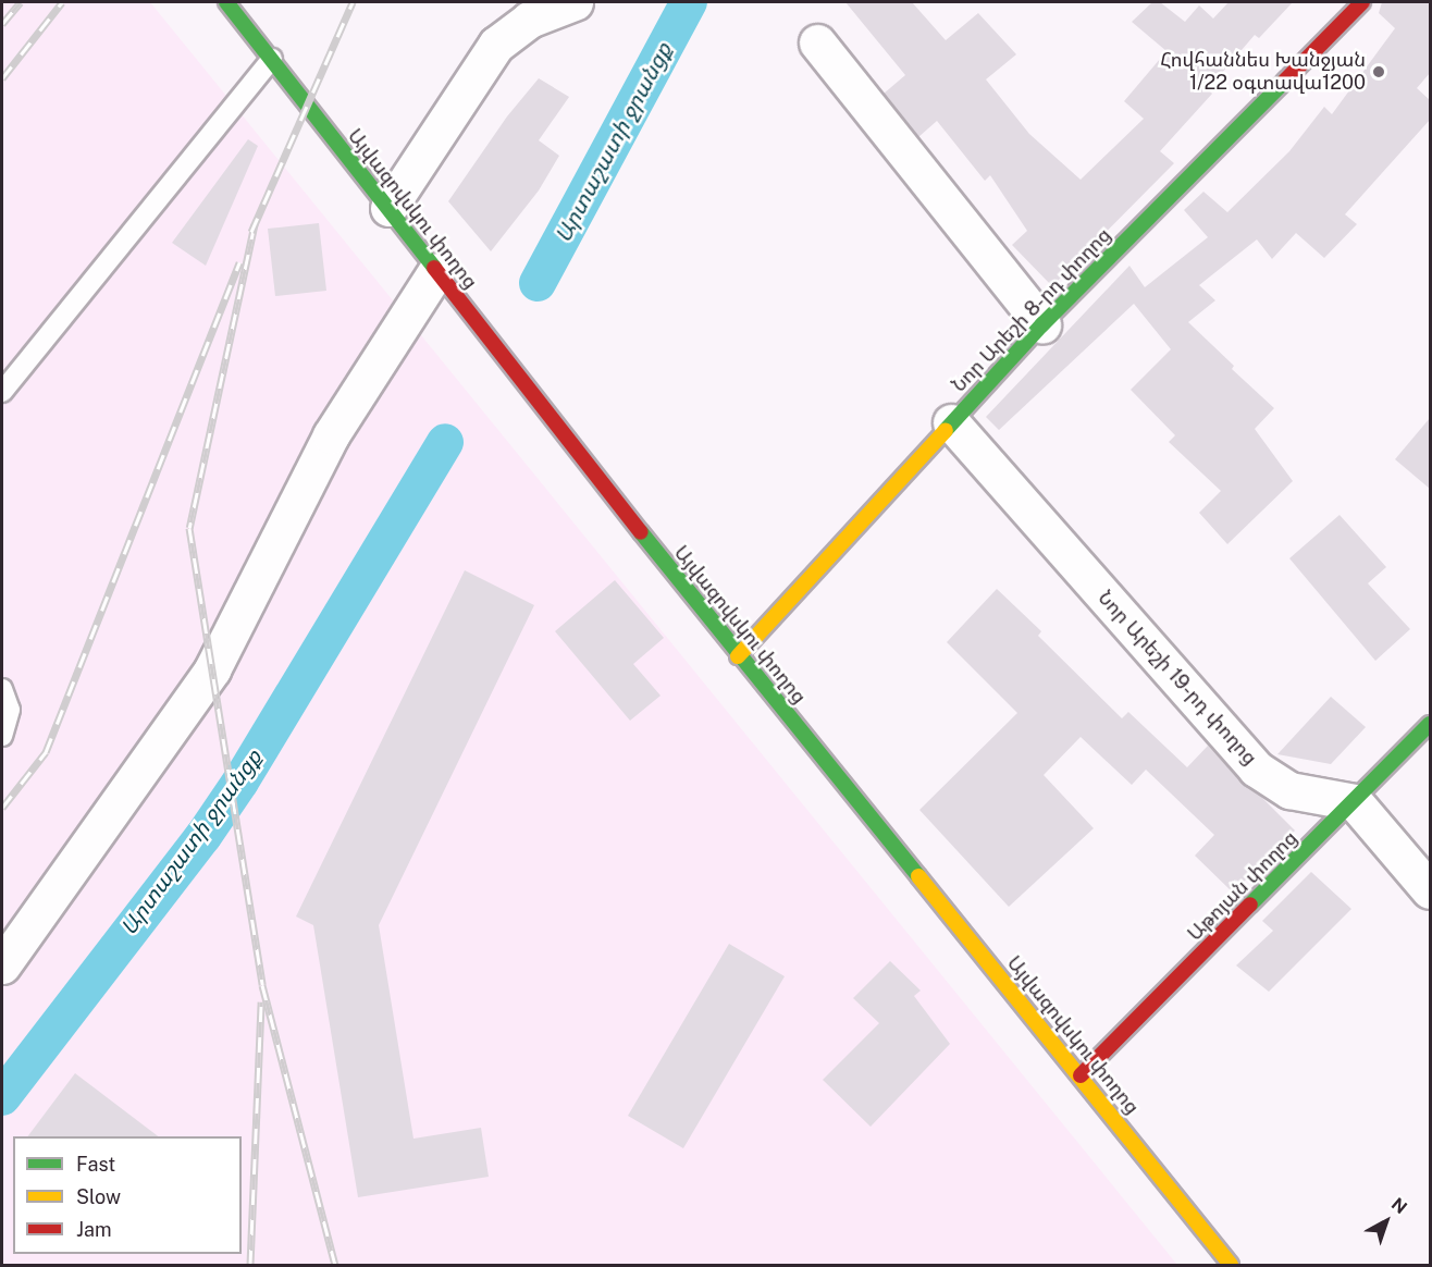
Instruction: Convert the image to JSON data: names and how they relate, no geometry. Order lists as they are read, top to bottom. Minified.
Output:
{"streets":{"main road":["Այվազովսկու փողոց","Նոր Արեշի 8-րդ փողոց","Աթոյան փողոց"],"street":["Նոր Արեշի 19-րդ փողոց"]},"crossings":[["Այվազովսկու փողոց","Նոր Արեշի 8-րդ փողոց"],["Այվազովսկու փողոց","Աթոյան փողոց"],["Նոր Արեշի 8-րդ փողոց","Նոր Արեշի 19-րդ փողոց"],["Նոր Արեշի 19-րդ փողոց","Աթոյան փողոց"]],"water":["Արտաշատի ջրանցք"],"places":["Հովհաննես Խանջյան 1/22 օգտավա1200"],"legend":["Fast","Slow","Jam"],"north":"top right"}
